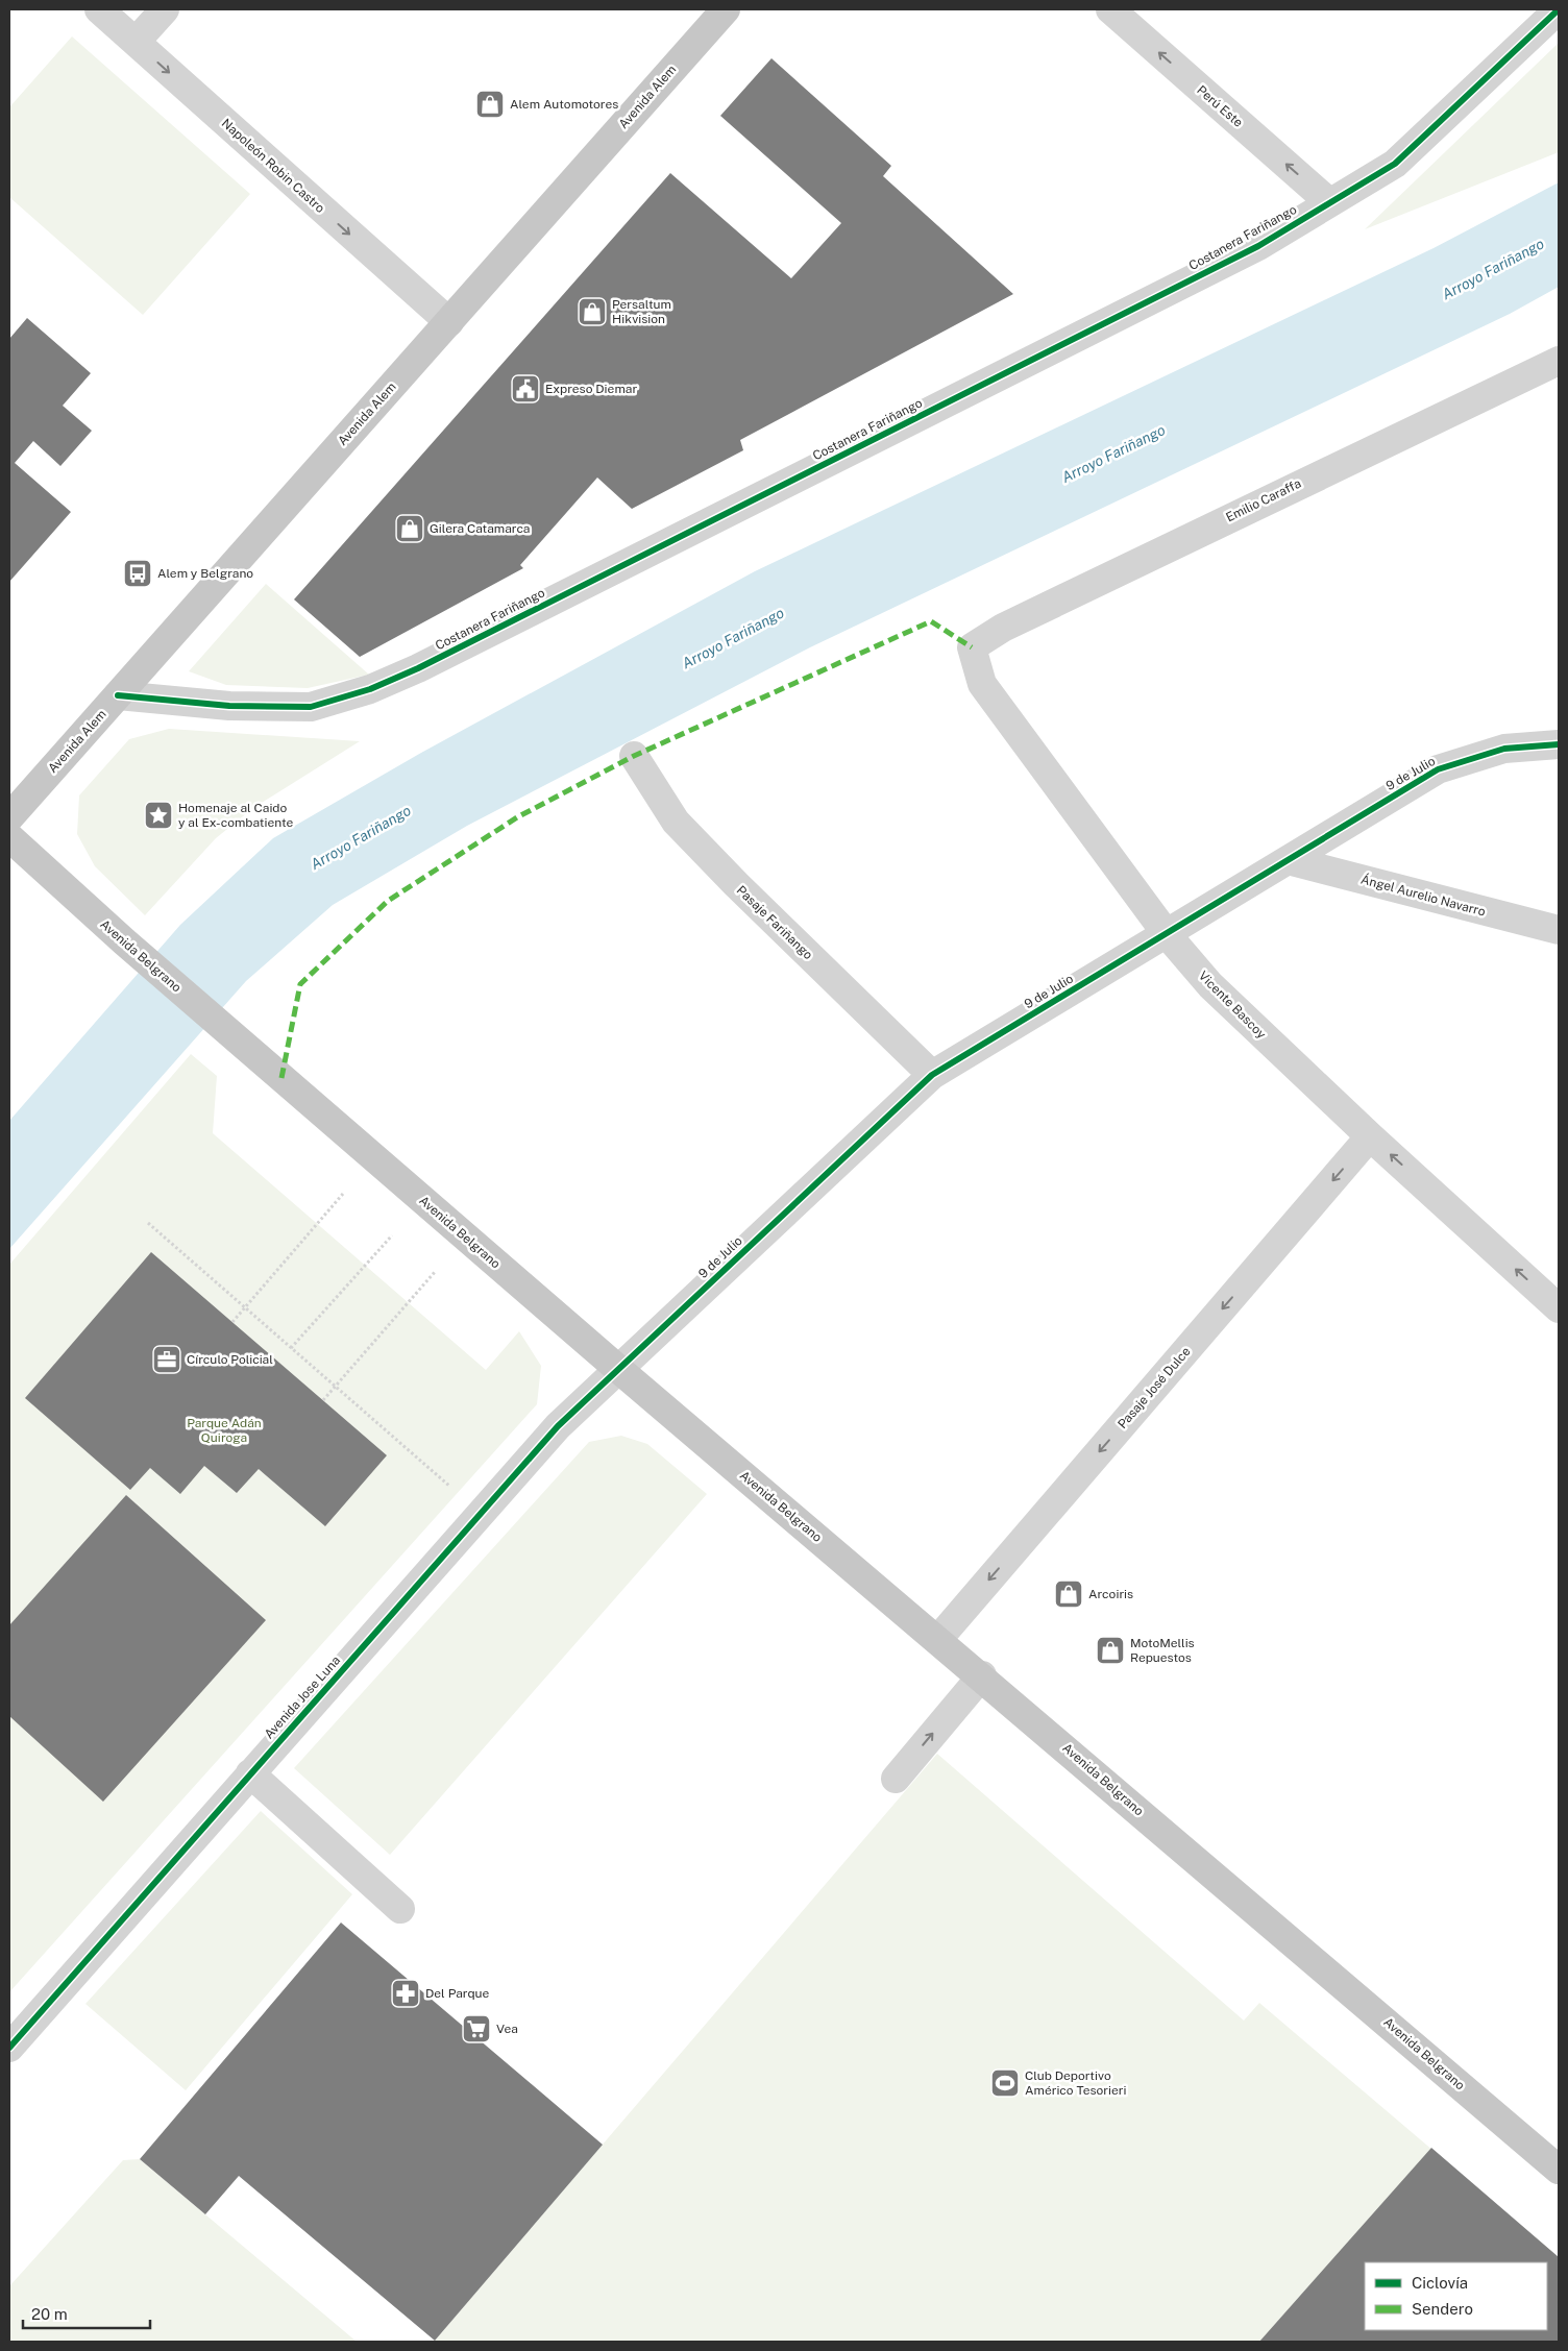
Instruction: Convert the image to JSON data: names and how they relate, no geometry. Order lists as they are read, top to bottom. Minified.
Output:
{"streets":{"main road":["Avenida Alem","Avenida Belgrano"],"street":["Perú Este","Napoleón Robin Castro","Costanera Fariñango","Emilio Caraffa","9 de Julio","Ángel Aurelio Navarro","Pasaje Fariñango","Vicente Bascoy","Pasaje José Dulce","Avenida Jose Luna"]},"crossings":[["Avenida Alem","Napoleón Robin Castro"],["Avenida Alem","Costanera Fariñango"],["Perú Este","Costanera Fariñango"],["Emilio Caraffa","Vicente Bascoy"],["9 de Julio","Ángel Aurelio Navarro"],["9 de Julio","Pasaje Fariñango"],["9 de Julio","Avenida Belgrano"],["9 de Julio","Vicente Bascoy"],["9 de Julio","Avenida Jose Luna"],["Avenida Belgrano","Pasaje José Dulce"],["Avenida Belgrano","Avenida Jose Luna"],["Vicente Bascoy","Pasaje José Dulce"]],"one_way":["Perú Este","Napoleón Robin Castro","Pasaje José Dulce"],"water":["Arroyo Fariñango"],"parks":["Parque Adán Quiroga"],"places":{"shop":["Alem Automotores","Persaltum Hikvision","Gilera Catamarca","Arcoiris","MotoMellis Repuestos"],"public building":["Expreso Diemar"],"bus stop":["Alem y Belgrano"],"place":["Homenaje al Caido y al Ex-combatiente"],"office":["Círculo Policial"],"pharmacy":["Del Parque"],"supermarket":["Vea"],"sports":["Club Deportivo Américo Tesorieri"]},"legend":["Ciclovía","Sendero"],"scale_bar":"20 m"}
